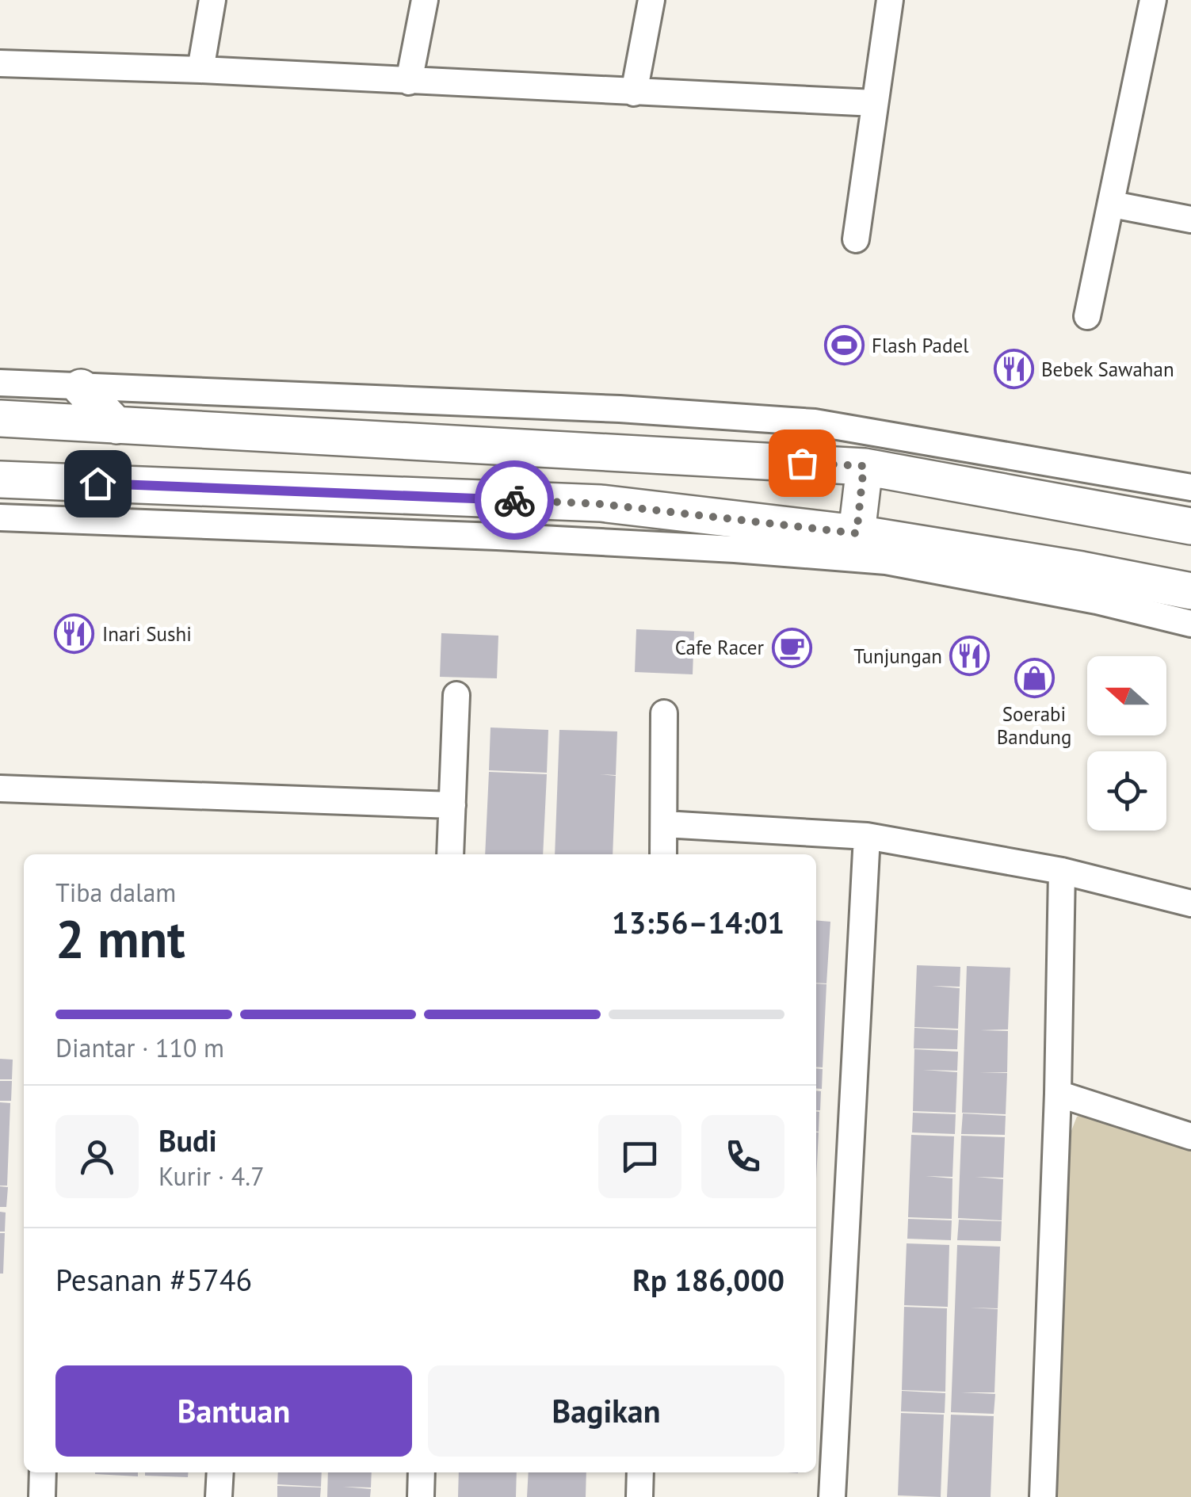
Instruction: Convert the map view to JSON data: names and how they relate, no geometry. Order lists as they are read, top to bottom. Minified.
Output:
{"places":{"sports":["Flash Padel"],"restaurant":["Bebek Sawahan","Inari Sushi","Tunjungan"],"cafe":["Cafe Racer"],"shop":["Soerabi Bandung"]},"north":"left","page":{"heading":["2 mnt","Tiba dalam","13:56–14:01"],"panel":["Budi","Kurir · 4.7","Pesanan #5746","Rp 186,000"],"bar":"Diantar · 110 m","buttons":["Bantuan","Bagikan"]}}
